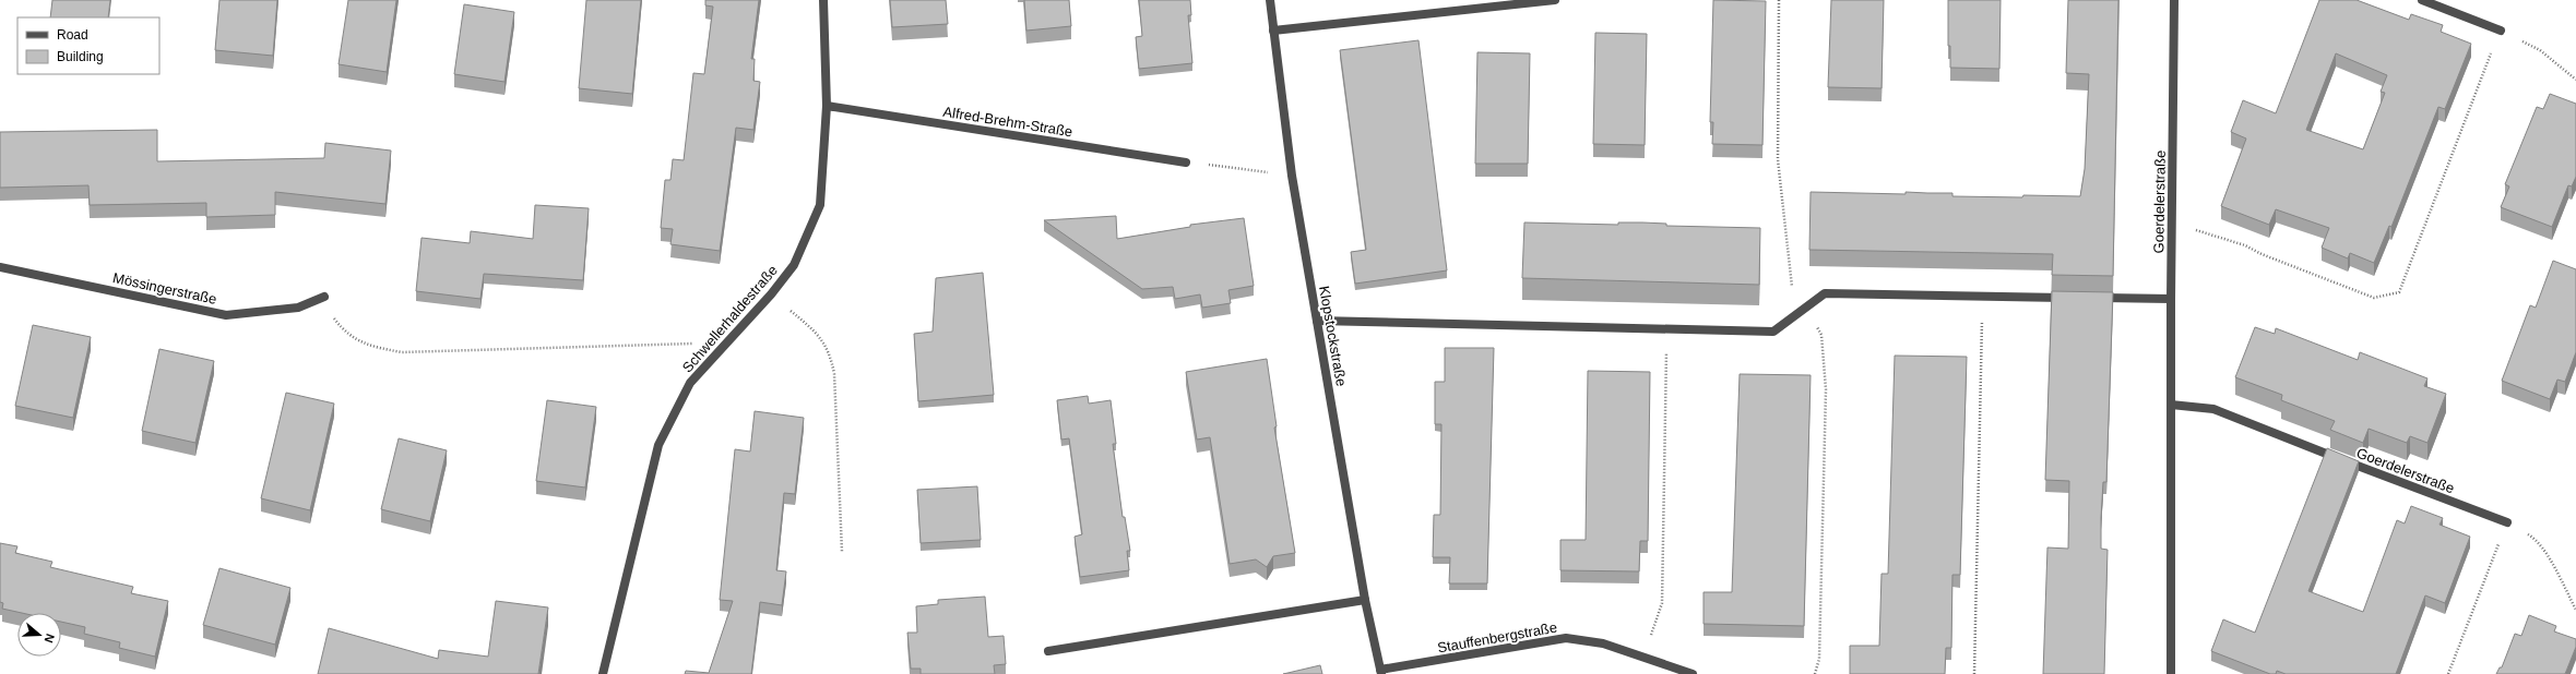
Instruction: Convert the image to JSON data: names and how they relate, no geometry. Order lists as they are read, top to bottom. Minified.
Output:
{"streets":{"street":["Alfred-Brehm-Straße","Goerdelerstraße","Mössingerstraße","Schwellerhaldestraße","Klopstockstraße","Stauffenbergstraße"]},"crossings":[["Alfred-Brehm-Straße","Schwellerhaldestraße"],["Klopstockstraße","Stauffenbergstraße"]],"legend":["Road","Building"],"north":"right"}
